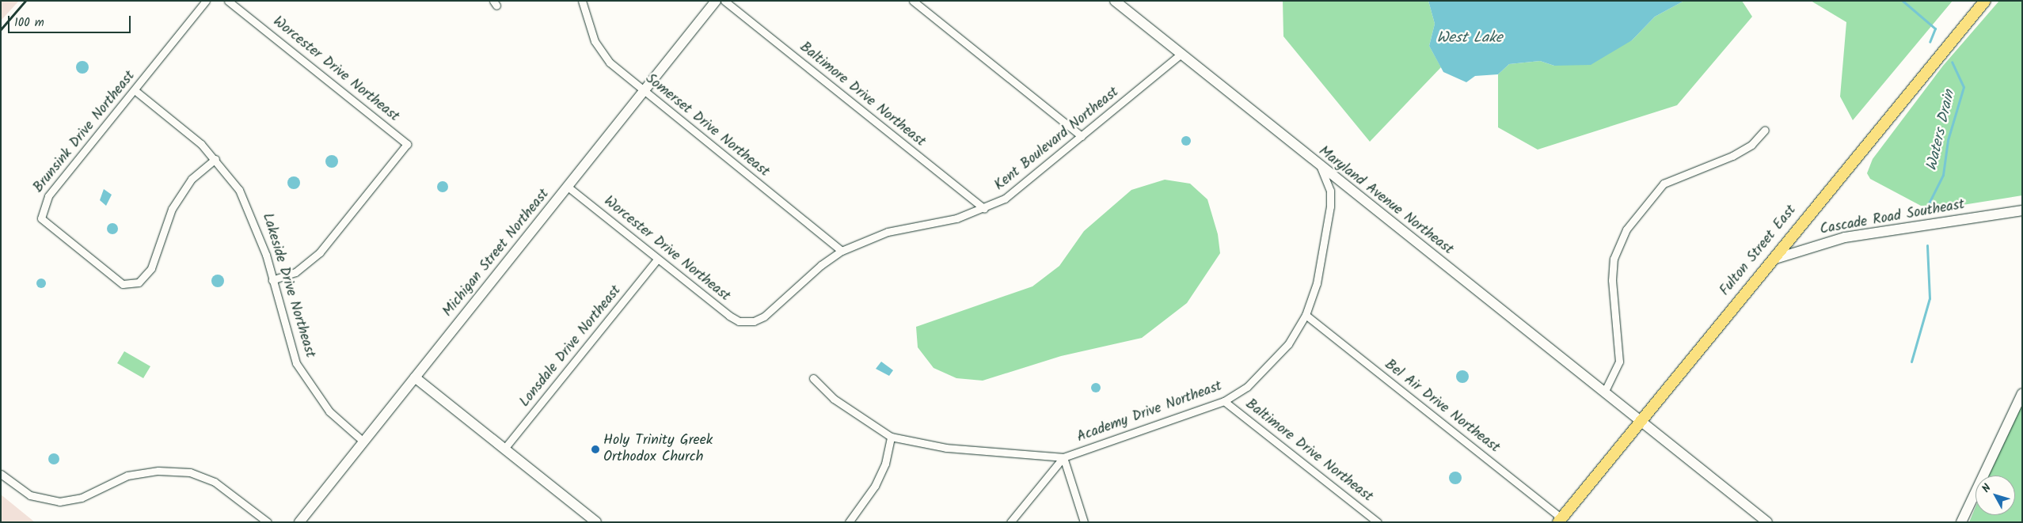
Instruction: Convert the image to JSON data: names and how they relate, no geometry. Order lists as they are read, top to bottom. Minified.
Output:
{"streets":{"main road":["Maryland Avenue Northeast","Cascade Road Southeast","Fulton Street East","Michigan Street Northeast"],"street":["Worcester Drive Northeast","Baltimore Drive Northeast","Somerset Drive Northeast","Brunsink Drive Northeast","Kent Boulevard Northeast","Lakeside Drive Northeast","Lonsdale Drive Northeast","Bel Air Drive Northeast","Academy Drive Northeast"]},"crossings":[["Worcester Drive Northeast","Kent Boulevard Northeast"],["Worcester Drive Northeast","Michigan Street Northeast"],["Worcester Drive Northeast","Lakeside Drive Northeast"],["Worcester Drive Northeast","Lonsdale Drive Northeast"],["Baltimore Drive Northeast","Kent Boulevard Northeast"],["Baltimore Drive Northeast","Academy Drive Northeast"],["Somerset Drive Northeast","Kent Boulevard Northeast"],["Somerset Drive Northeast","Michigan Street Northeast"],["Brunsink Drive Northeast","Lakeside Drive Northeast"],["Kent Boulevard Northeast","Maryland Avenue Northeast"],["Maryland Avenue Northeast","Fulton Street East"],["Maryland Avenue Northeast","Academy Drive Northeast"],["Cascade Road Southeast","Fulton Street East"],["Fulton Street East","Bel Air Drive Northeast"],["Michigan Street Northeast","Lakeside Drive Northeast"],["Bel Air Drive Northeast","Academy Drive Northeast"]],"water":["West Lake","Waters Drain"],"places":["Holy Trinity Greek Orthodox Church"],"scale_bar":"100 m","north":"top left"}
